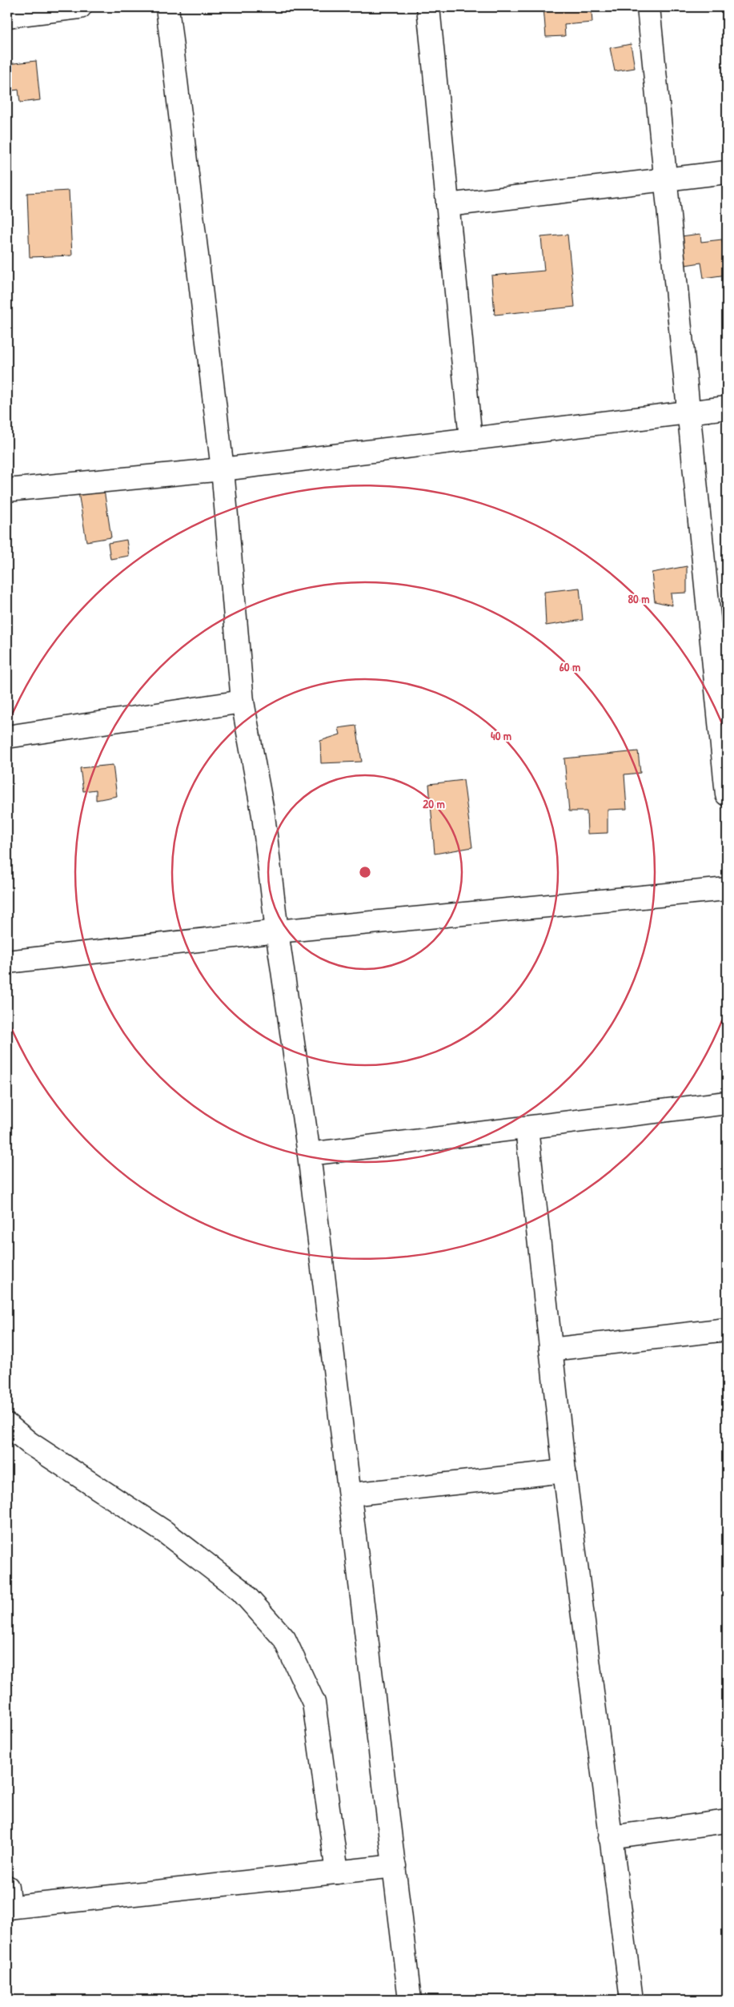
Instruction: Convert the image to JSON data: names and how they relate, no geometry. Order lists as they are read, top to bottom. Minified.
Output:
{"rings":["80 m","60 m","40 m","20 m"]}
